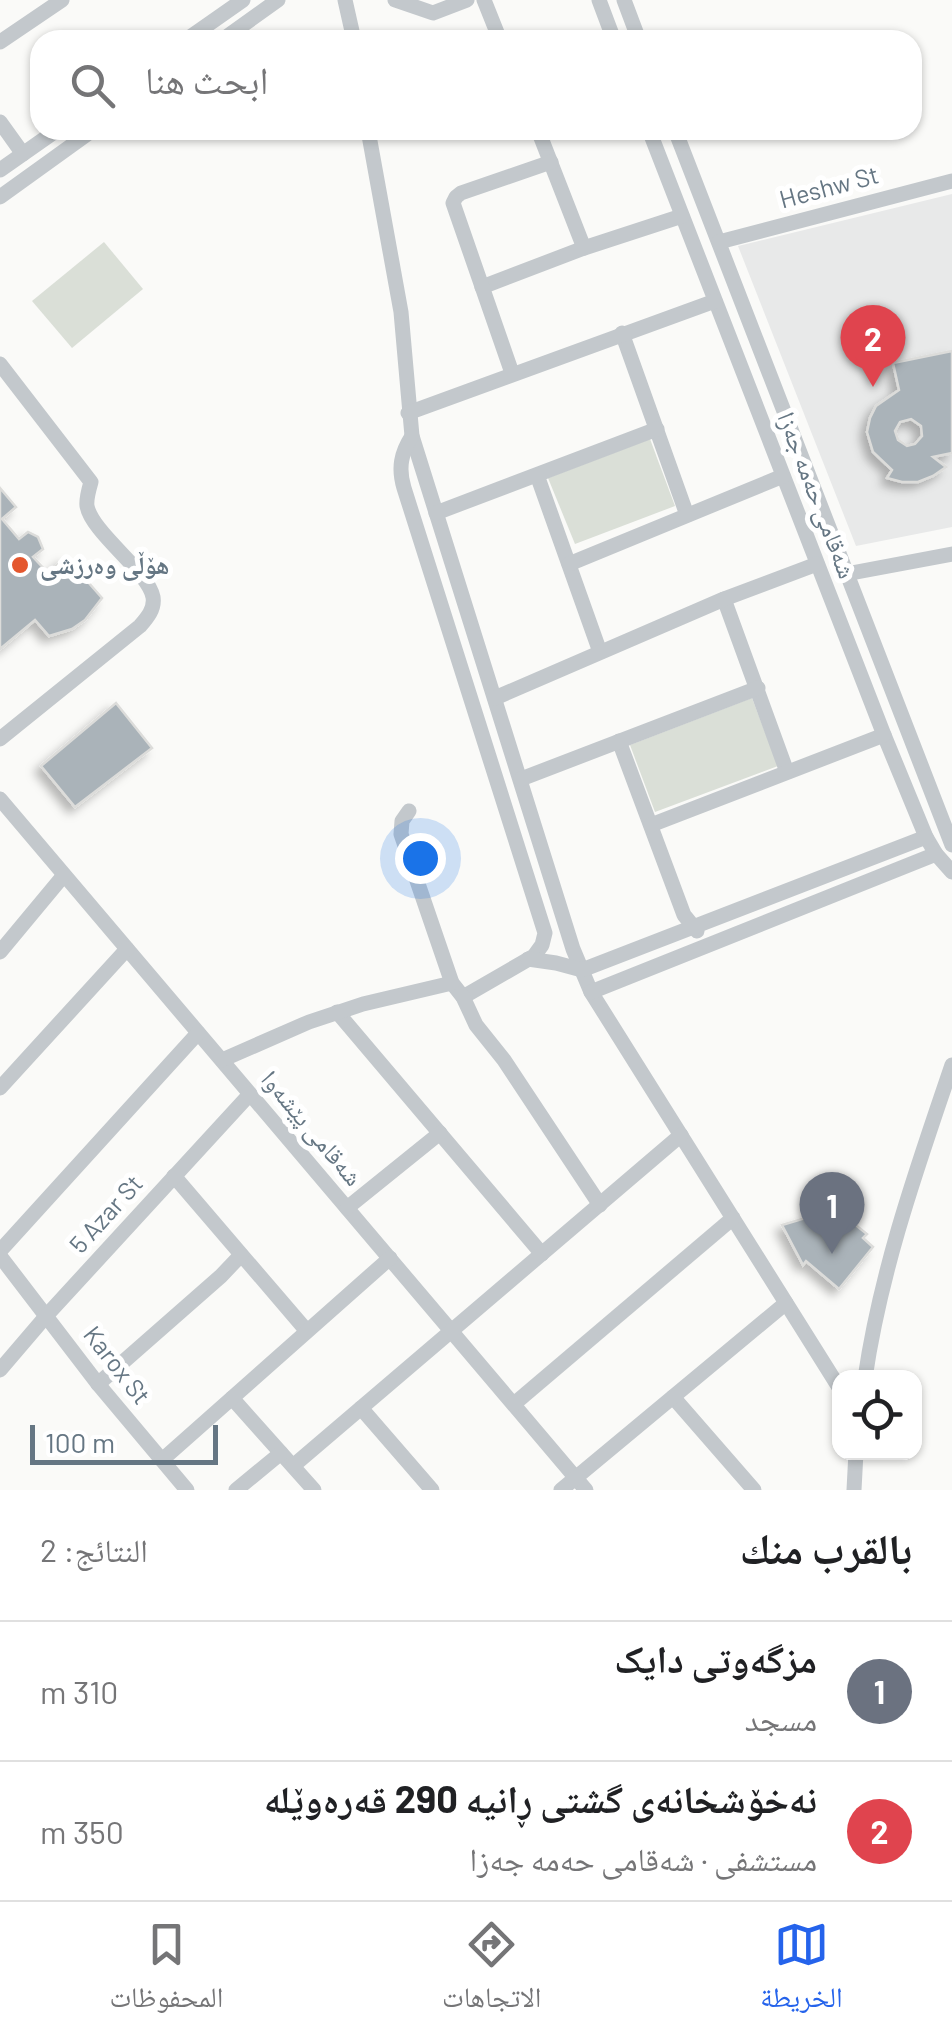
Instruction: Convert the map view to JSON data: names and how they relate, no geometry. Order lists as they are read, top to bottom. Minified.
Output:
{"streets":{"street":["Heshw St","شەقامی حەمە جەزا","شەقامی پێشەوا","5 Azar St","Karox St"]},"crossings":[["Heshw St","شەقامی حەمە جەزا"],["شەقامی پێشەوا","5 Azar St"],["5 Azar St","Karox St"]],"places":["هۆڵی وەرزشی"],"scale_bar":"100 m","page":{"search":"ابحث هنا","pins":["2","1"],"scale":"100 m","heading":["بالقرب منك","النتائج: 2"],"list":[{"mark":"1","name":"مزگەوتی دایک","note":"مسجد","value":"310 m"},{"mark":"2","name":"نەخۆشخانەی گشتی ڕانیە 290 قەرەوێلە","note":"مستشفى · شەقامی حەمە جەزا","value":"350 m"}],"nav":["الخريطة","الاتجاهات","المحفوظات"]}}
